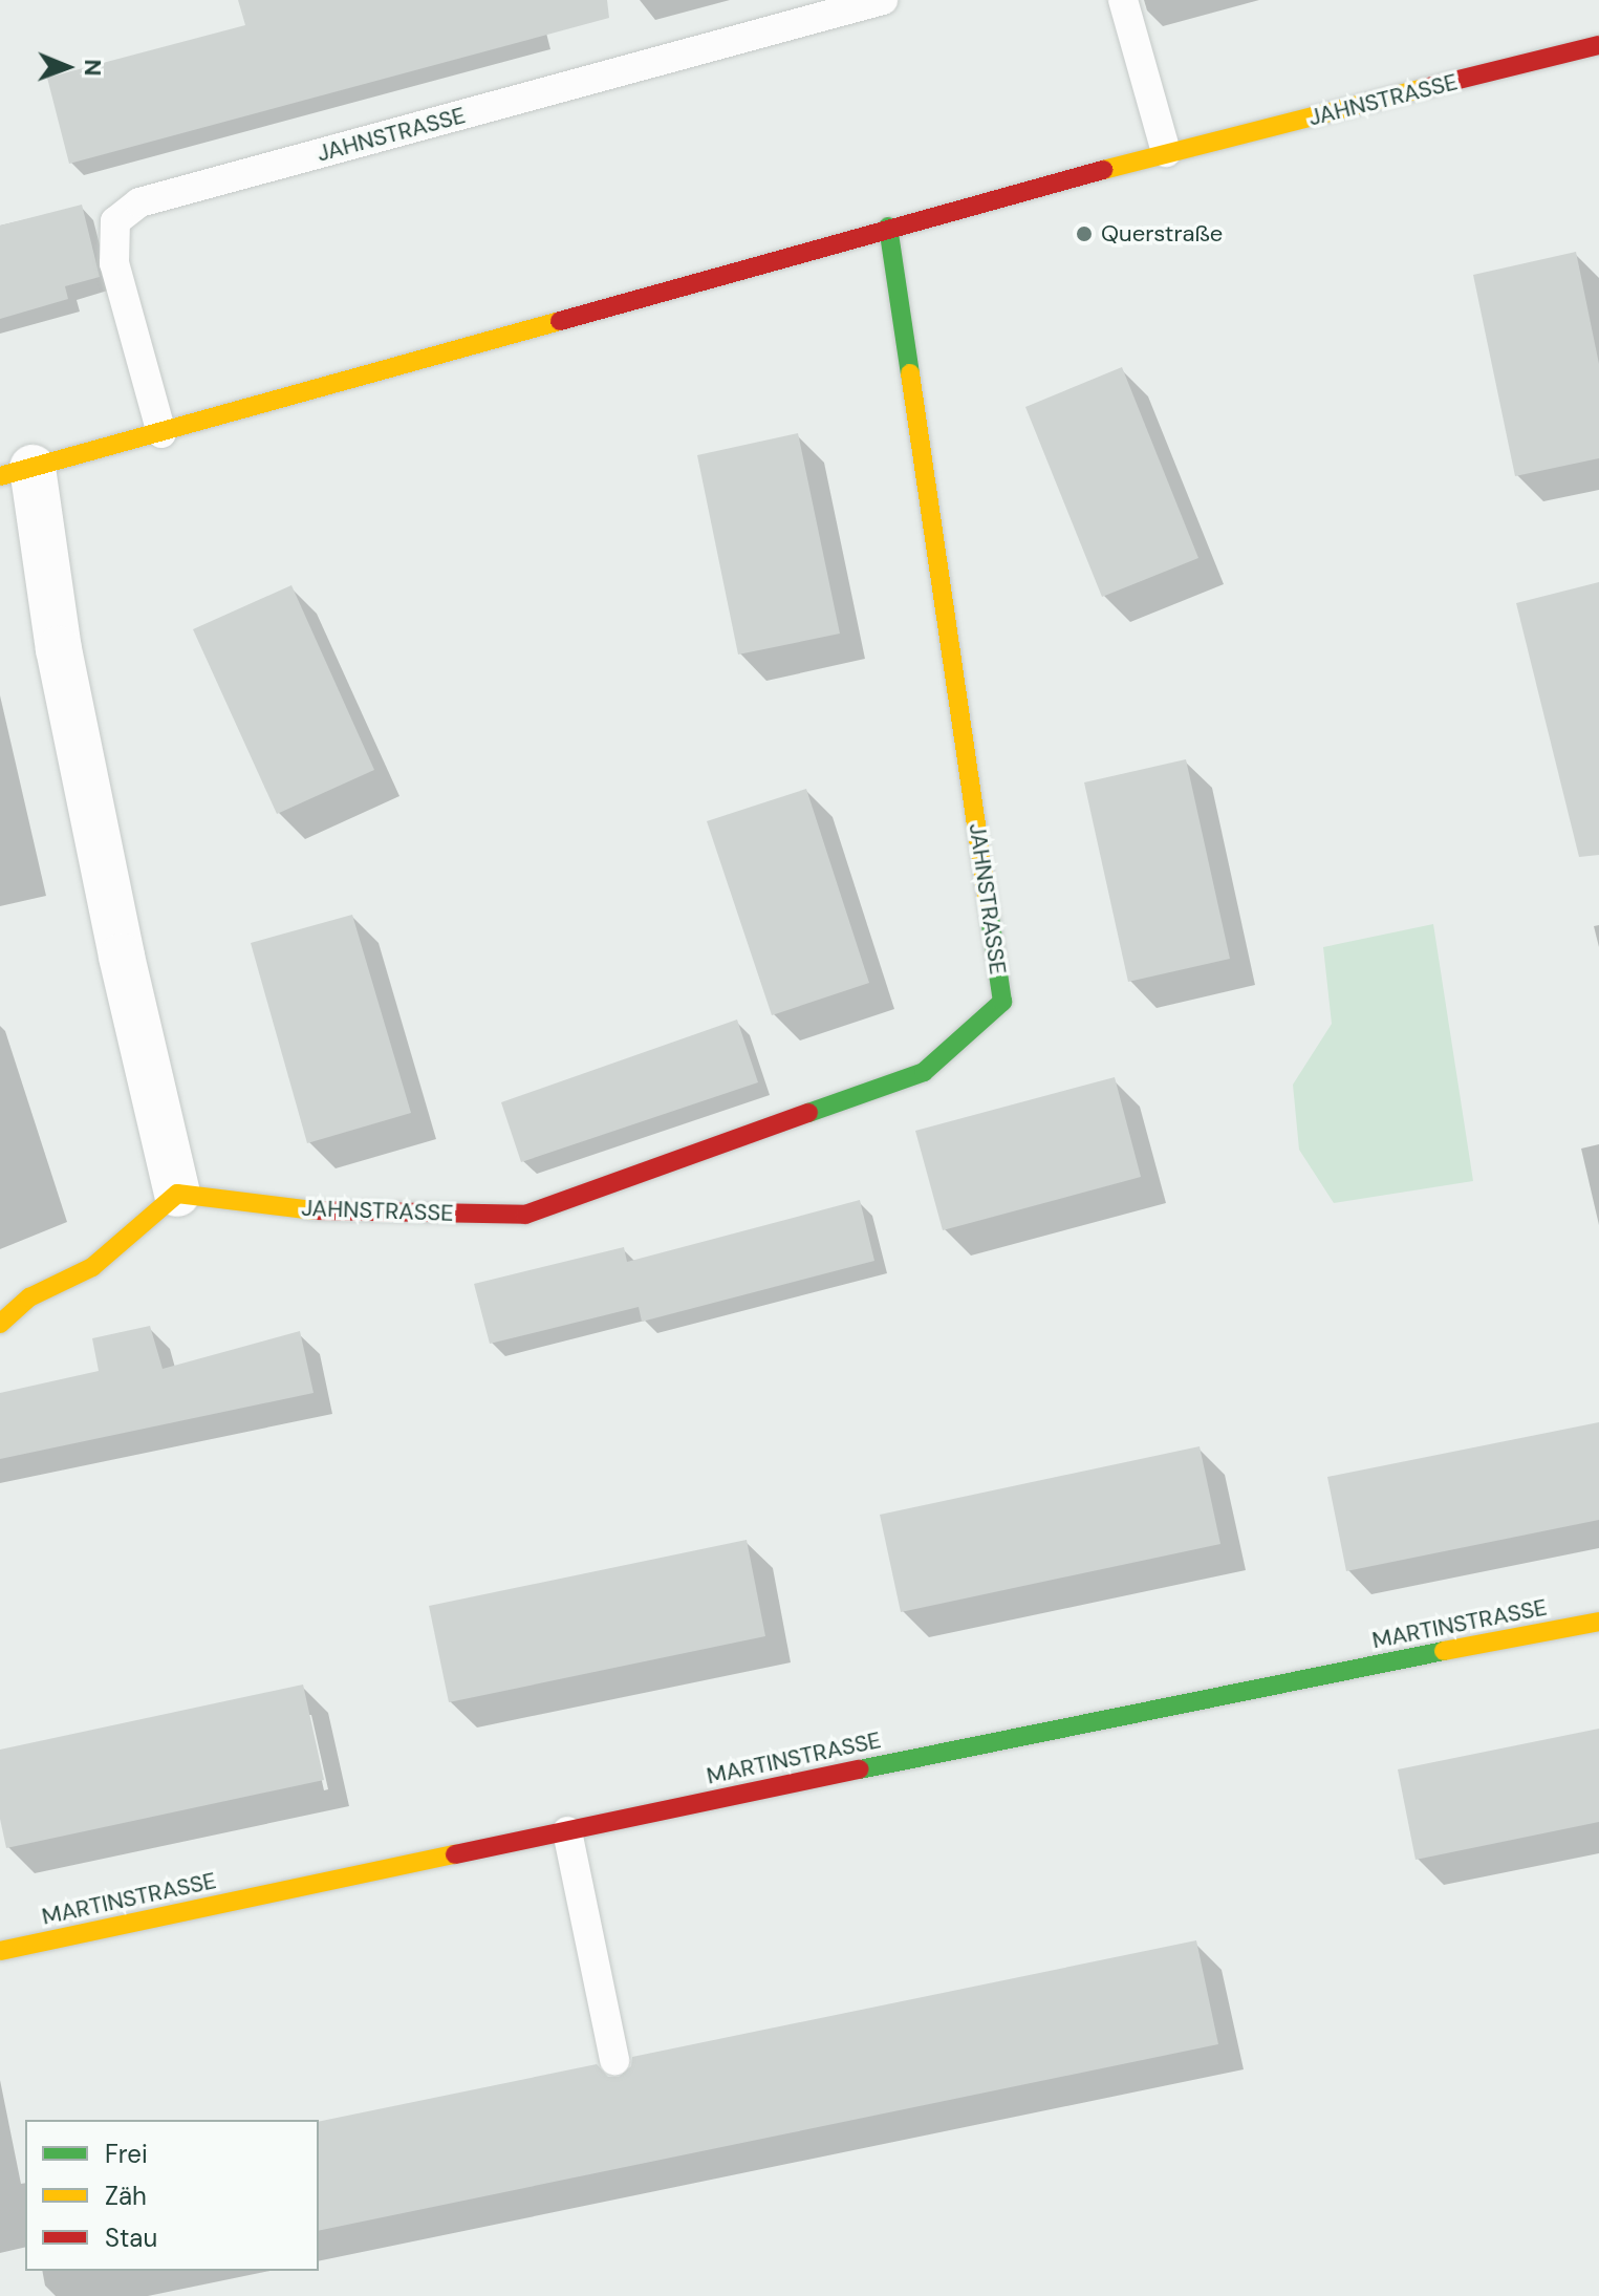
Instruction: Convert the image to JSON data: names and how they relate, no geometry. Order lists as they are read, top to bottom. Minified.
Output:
{"streets":{"street":["JAHNSTRASSE","MARTINSTRASSE"]},"places":["Querstraße"],"legend":["Frei","Zäh","Stau"],"north":"right"}
